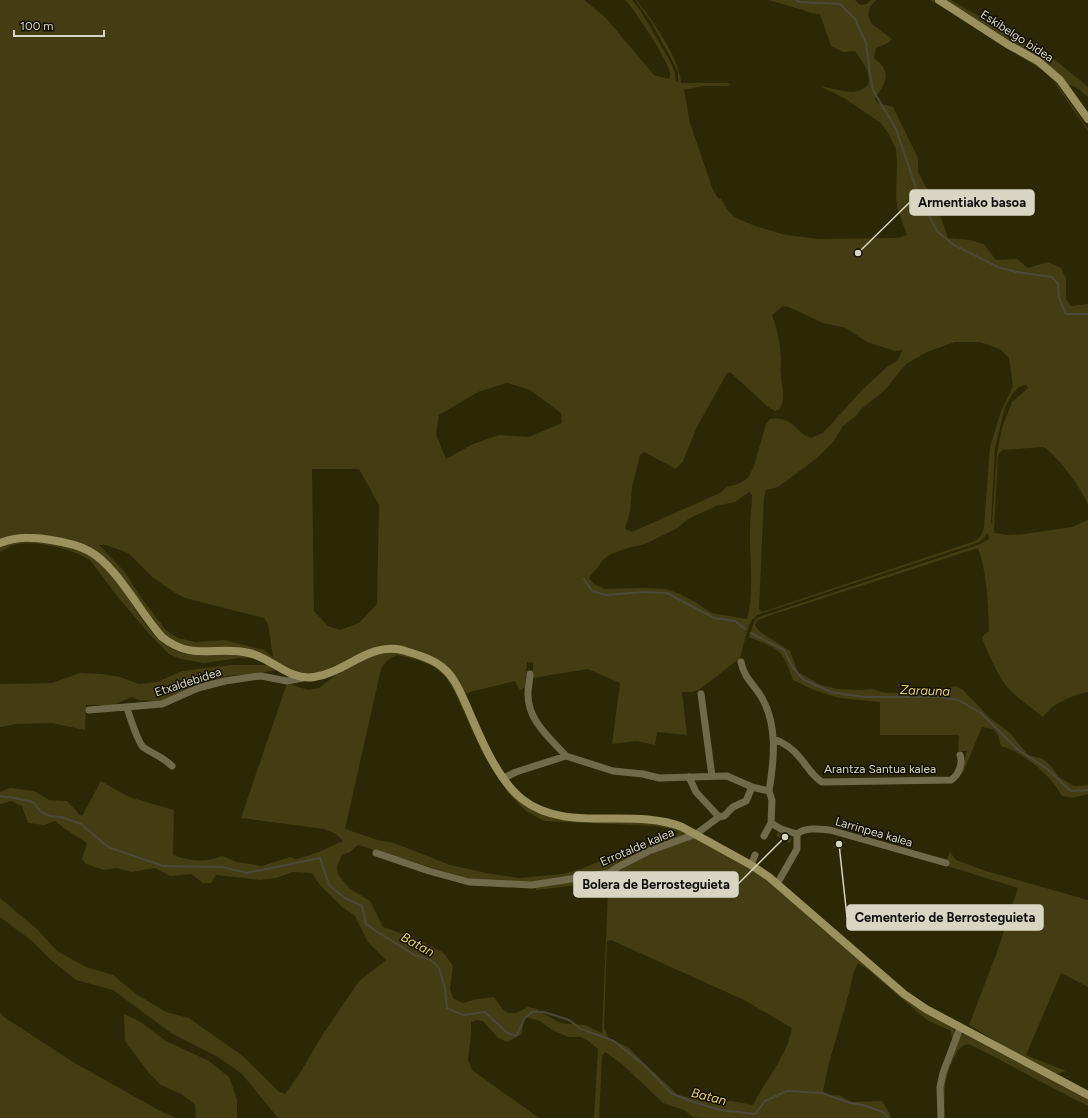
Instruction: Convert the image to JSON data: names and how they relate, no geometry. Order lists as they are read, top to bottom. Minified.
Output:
{"streets":{"street":["Eskibelgo bidea","Etxaldebidea","Arantza Santua kalea","Larrinpea kalea","Errotalde kalea"]},"water":["Zarauna","Batan"],"places":["Armentiako basoa","Bolera de Berrosteguieta","Cementerio de Berrosteguieta"],"scale_bar":"100 m"}
